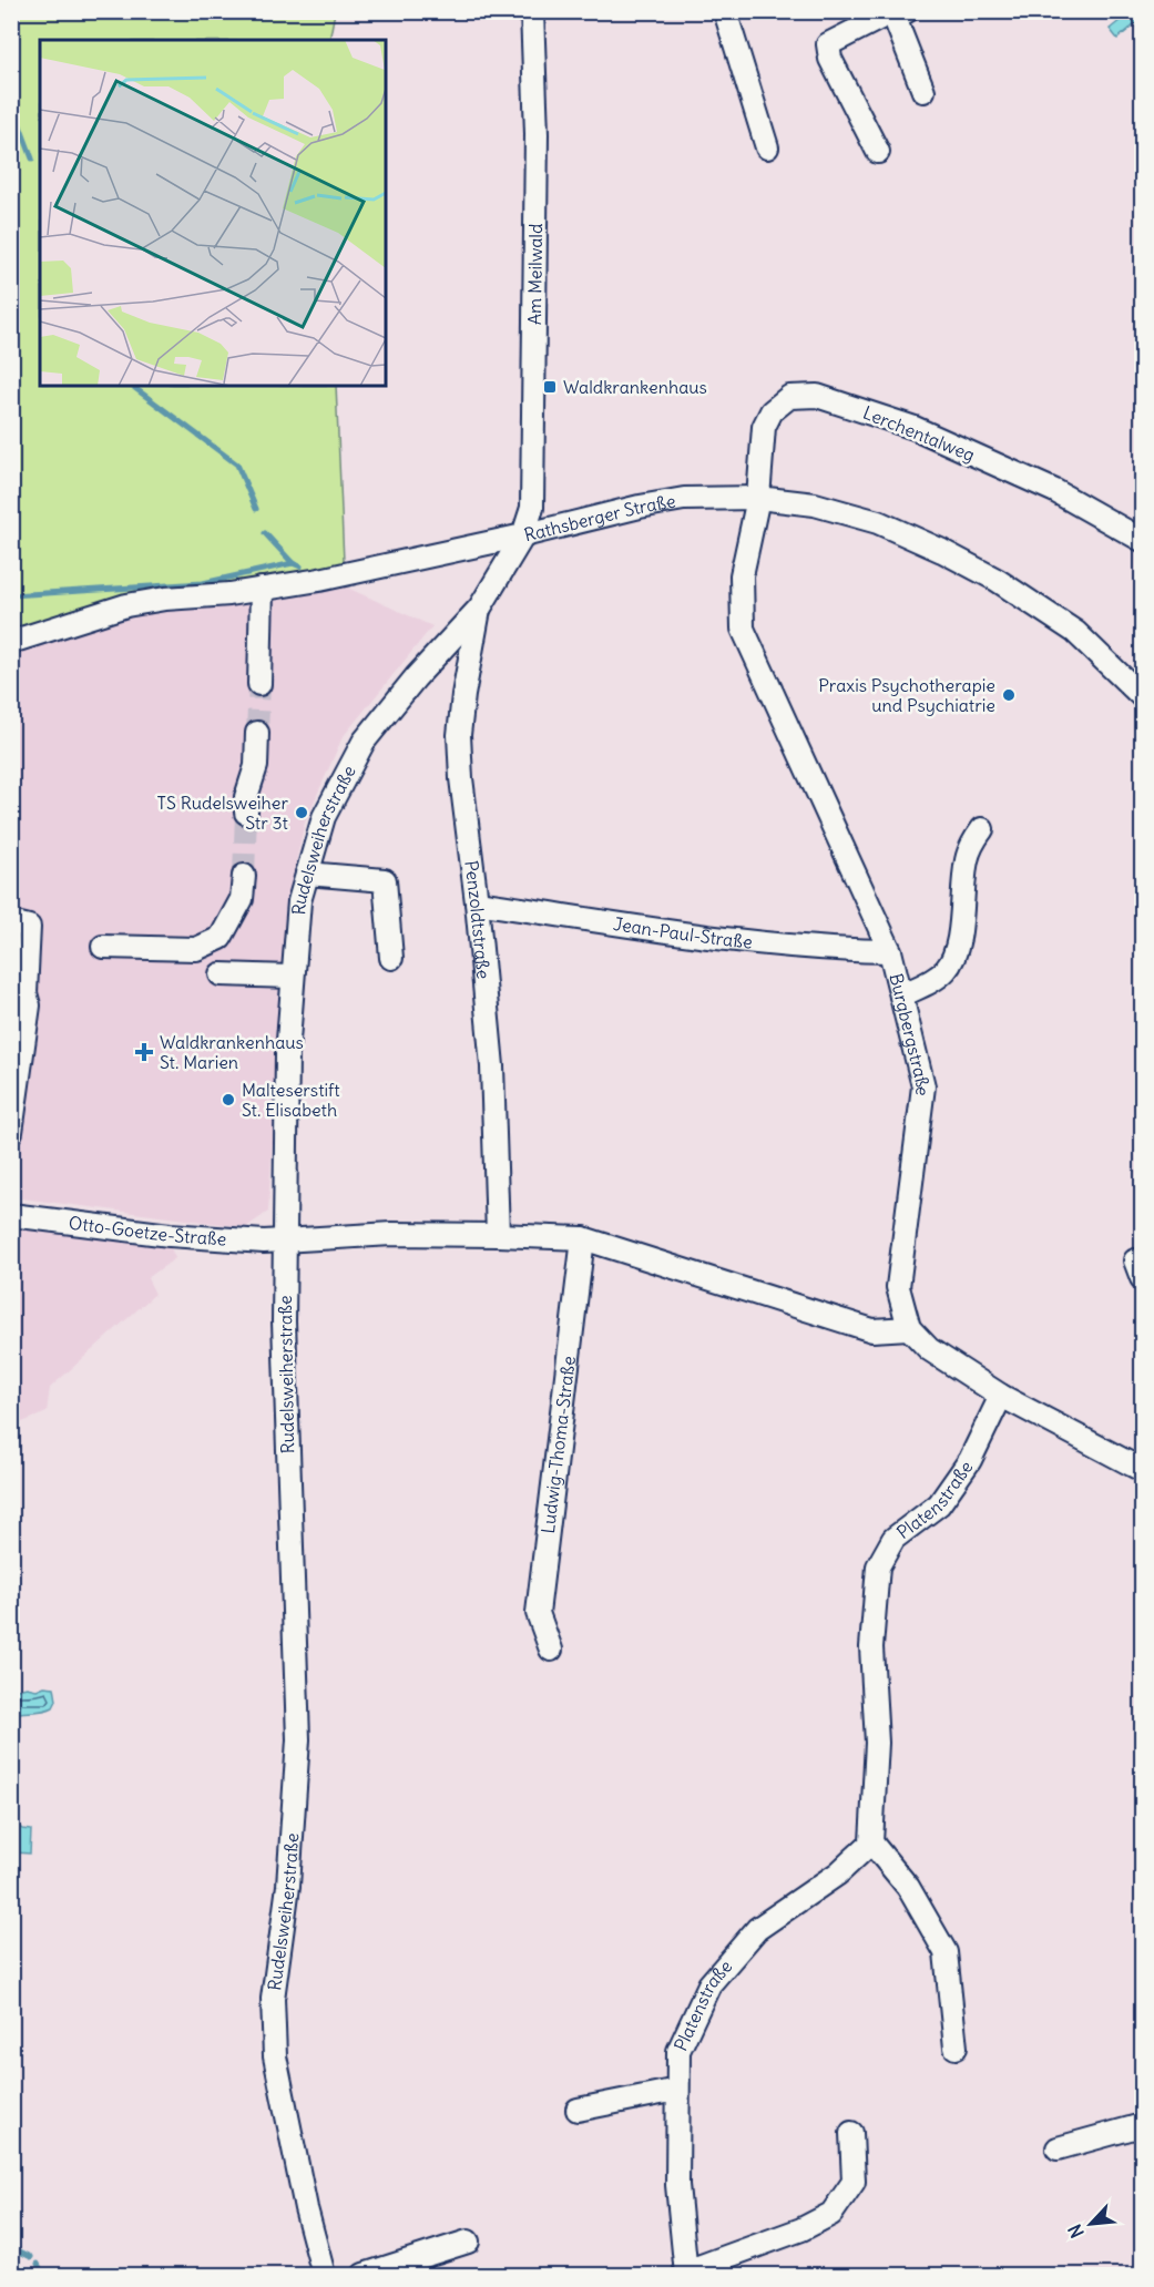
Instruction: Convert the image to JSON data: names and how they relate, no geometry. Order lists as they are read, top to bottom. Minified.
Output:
{"streets":{"street":["Am Meilwald","Lerchentalweg","Rathsberger Straße","Rudelsweiherstraße","Penzoldtstraße","Jean-Paul-Straße","Burgbergstraße","Otto-Goetze-Straße","Ludwig-Thoma-Straße","Platenstraße"]},"crossings":[["Am Meilwald","Rathsberger Straße"],["Am Meilwald","Rudelsweiherstraße"],["Lerchentalweg","Rathsberger Straße"],["Lerchentalweg","Burgbergstraße"],["Rathsberger Straße","Rudelsweiherstraße"],["Rathsberger Straße","Burgbergstraße"],["Rudelsweiherstraße","Penzoldtstraße"],["Rudelsweiherstraße","Otto-Goetze-Straße"],["Penzoldtstraße","Jean-Paul-Straße"],["Jean-Paul-Straße","Burgbergstraße"]],"places":{"transit":["Waldkrankenhaus"],"other":["Praxis Psychotherapie und Psychiatrie","TS Rudelsweiher Str 3t","Malteserstift St. Elisabeth"],"health":["Waldkrankenhaus St. Marien"]},"north":"bottom left"}
